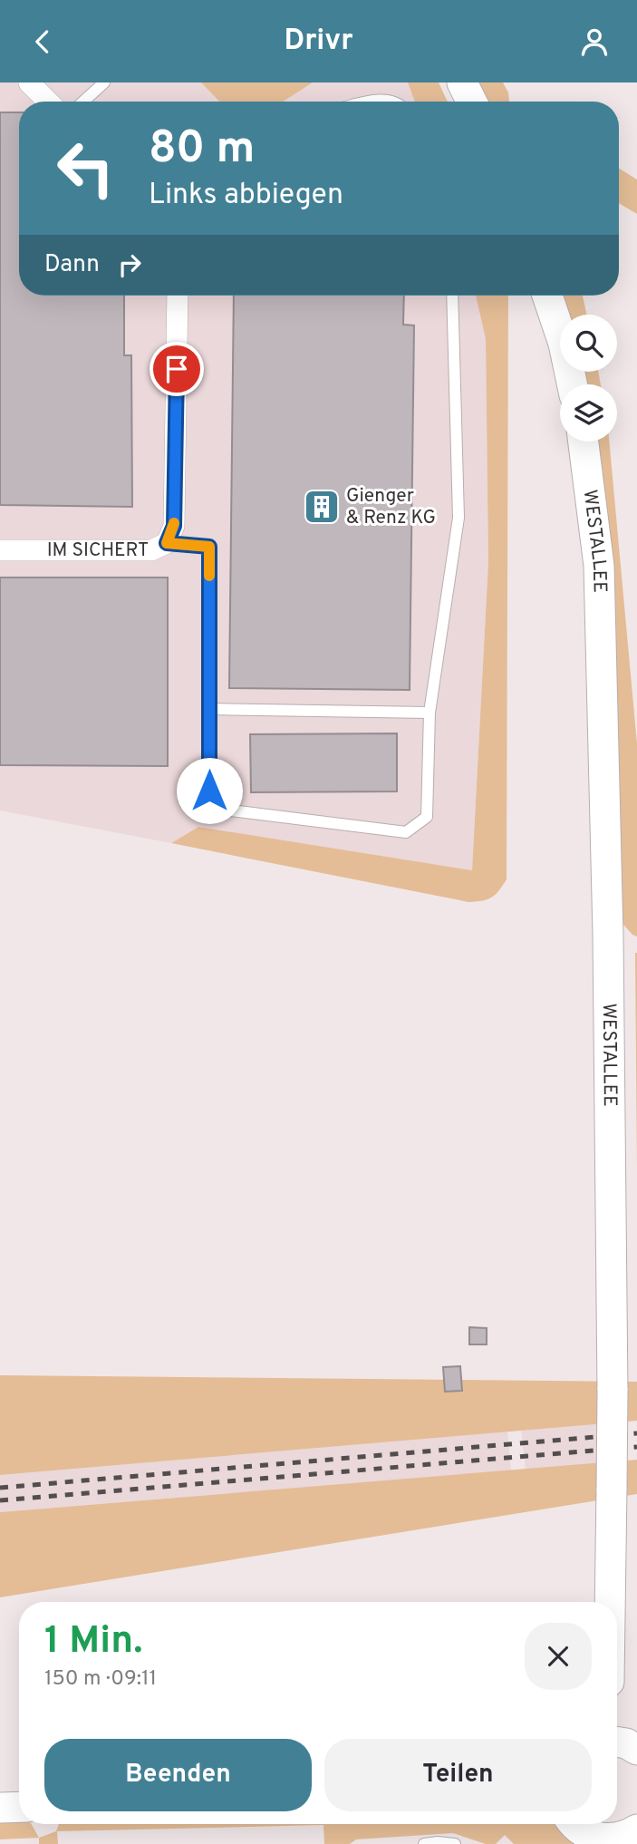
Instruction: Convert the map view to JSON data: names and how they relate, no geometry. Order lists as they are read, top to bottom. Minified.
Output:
{"streets":{"main road":["WESTALLEE"],"street":["IM SICHERT"]},"places":{"building":["Gienger & Renz KG"]},"page":{"header":"Drivr","turn":["80 m","Links abbiegen"],"then":"Dann","heading":["1 Min.","150 m · 09:11"],"buttons":["Beenden","Teilen"]}}
